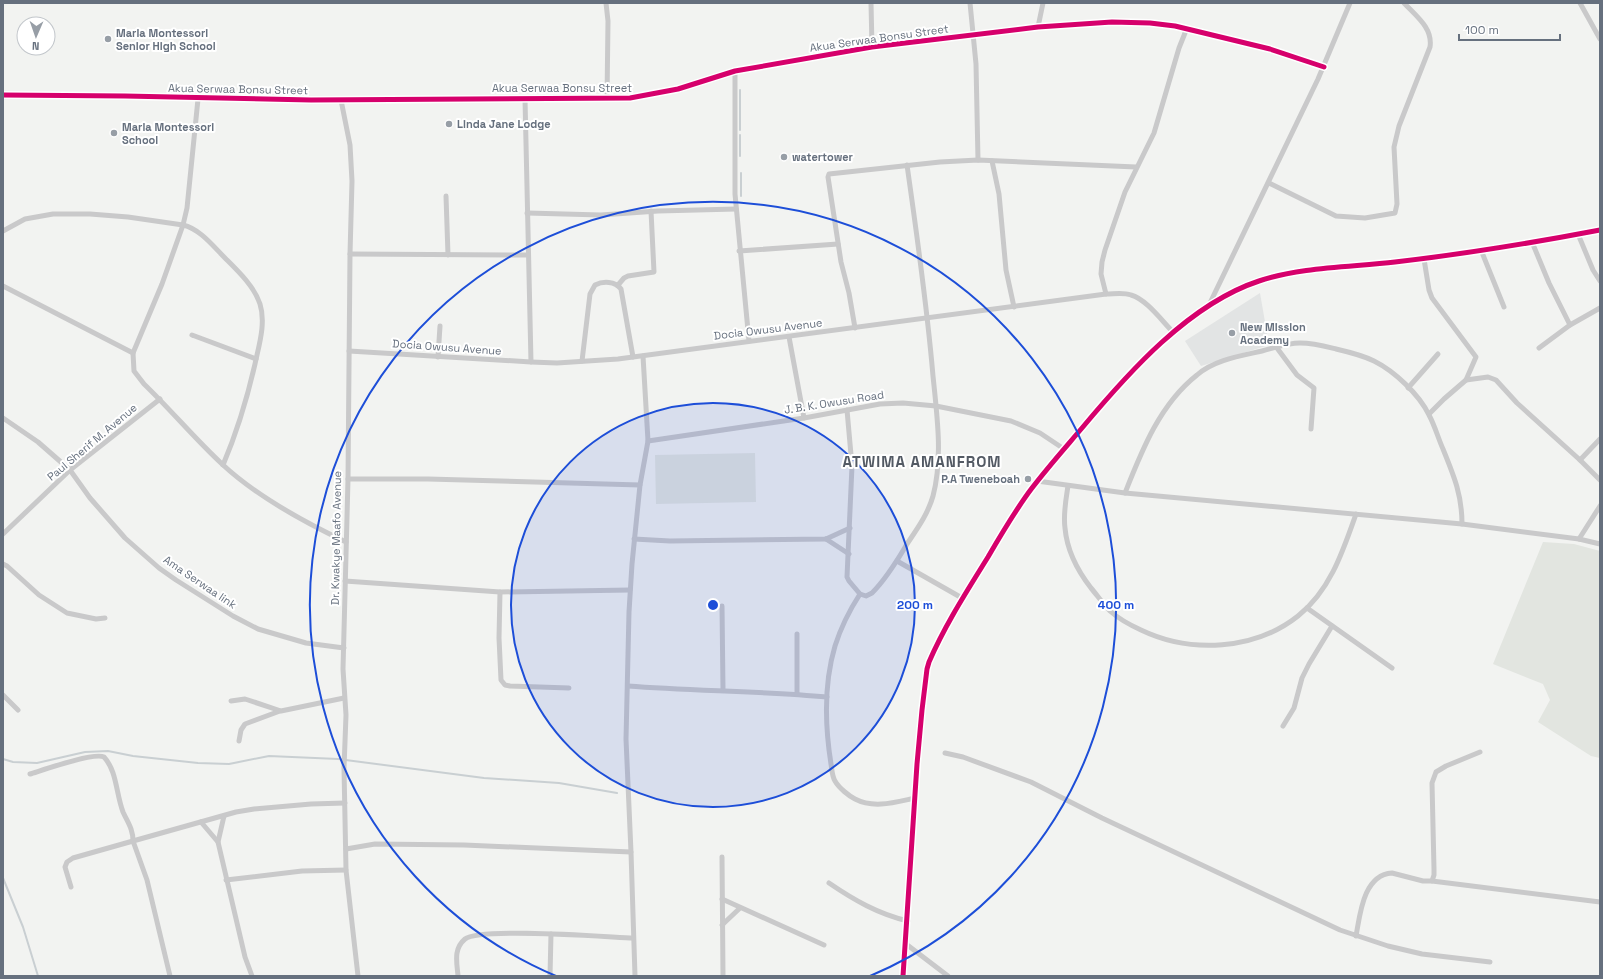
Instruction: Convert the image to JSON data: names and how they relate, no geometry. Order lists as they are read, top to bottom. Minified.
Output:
{"streets":{"street":["Akua Serwaa Bonsu Street","Docia Owusu Avenue","J. B. K. Owusu Road","Paul Sherif M. Avenue","Dr. Kwakye Maafo Avenue","Ama Serwaa link"]},"crossings":[["Akua Serwaa Bonsu Street","Dr. Kwakye Maafo Avenue"],["Docia Owusu Avenue","Dr. Kwakye Maafo Avenue"],["Paul Sherif M. Avenue","Ama Serwaa link"],["Dr. Kwakye Maafo Avenue","Ama Serwaa link"]],"districts":["ATWIMA AMANFROM"],"places":["Maria Montessori Senior High School","Linda Jane Lodge","Maria Montessori School","watertower","New Mission Academy","P.A Tweneboah"],"scale_bar":"100 m","north":"bottom","rings":["200 m","400 m"]}
